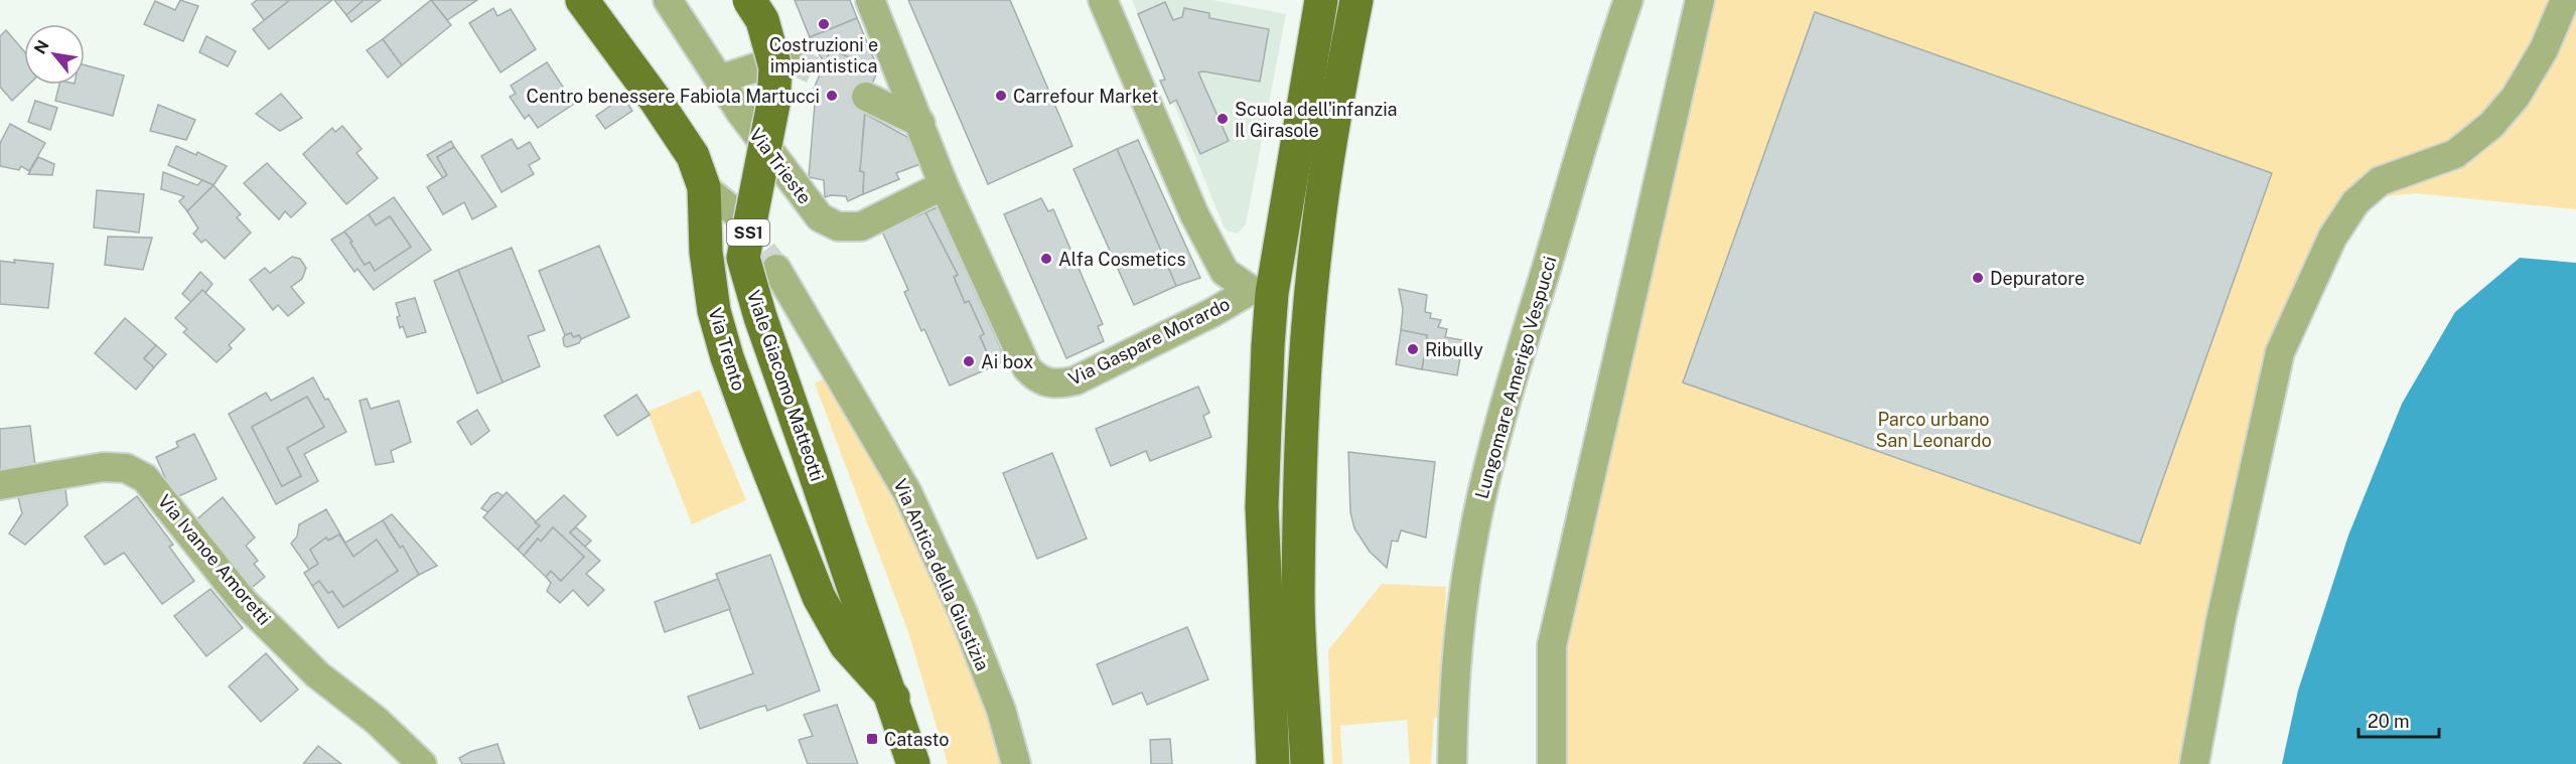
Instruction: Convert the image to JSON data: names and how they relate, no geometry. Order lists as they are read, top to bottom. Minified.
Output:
{"streets":{"main road":["SS1","Via Trento","Viale Giacomo Matteotti"],"street":["Via Trieste","Via Gaspare Morardo","Lungomare Amerigo Vespucci","Via Ivanoe Amoretti","Via Antica della Giustizia"]},"crossings":[["Via Trieste","Via Gaspare Morardo"],["Via Trento","Viale Giacomo Matteotti"]],"parks":["Parco urbano San Leonardo"],"places":{"other":["Costruzioni e impiantistica","Centro benessere Fabiola Martucci","Carrefour Market","Scuola dell'infanzia Il Girasole","Alfa Cosmetics","Depuratore","Ribully","Ai box"],"transit":["Catasto"]},"scale_bar":"20 m","north":"top left"}
